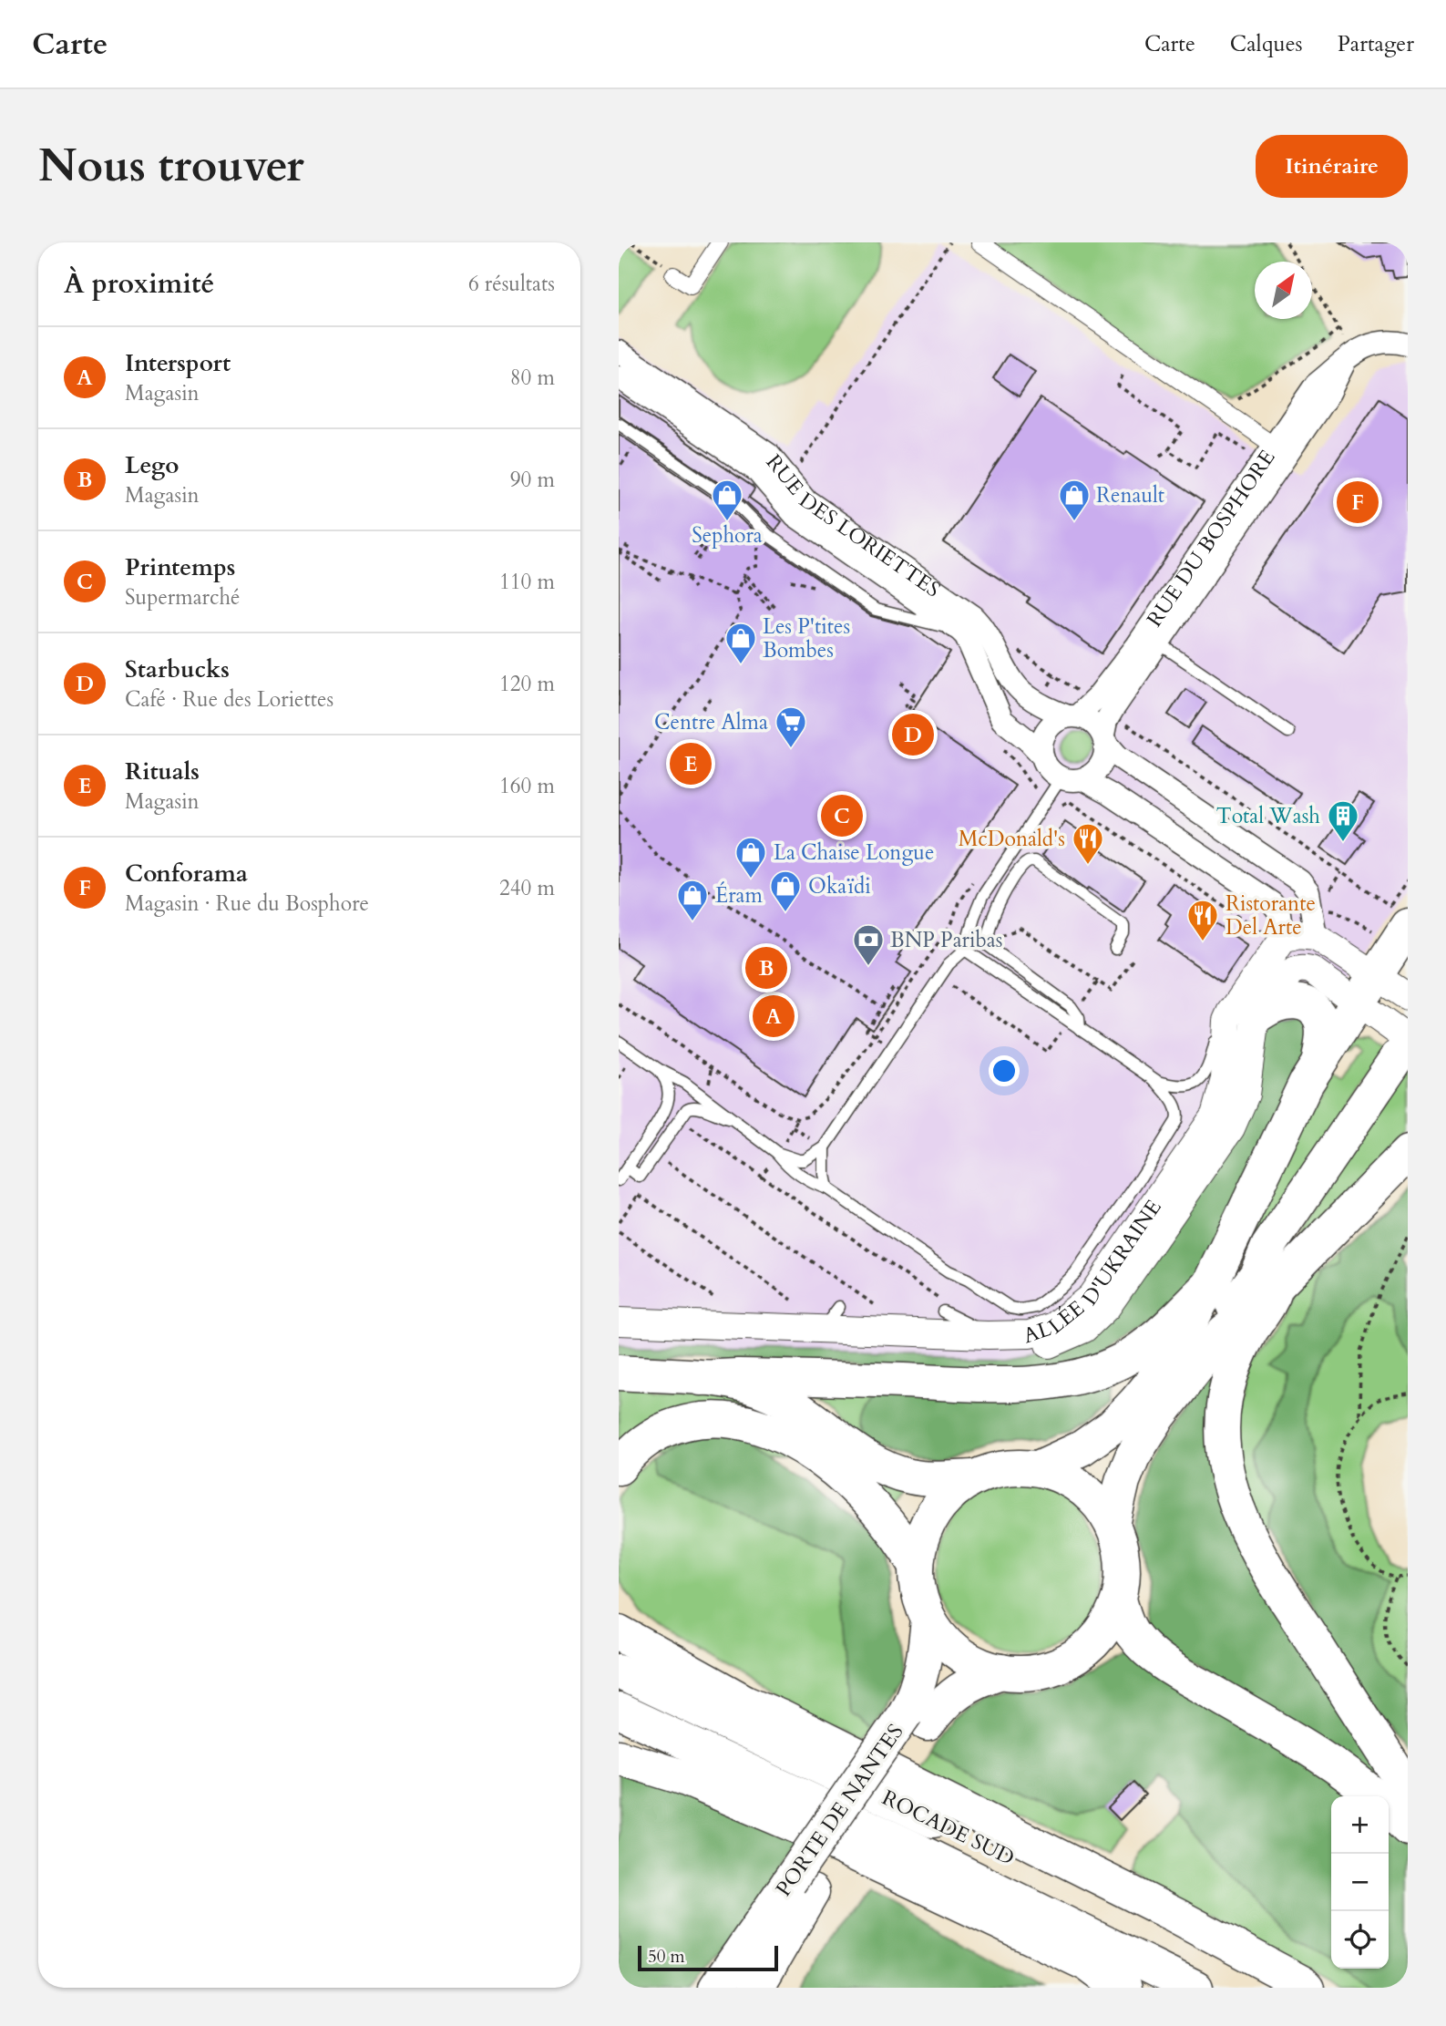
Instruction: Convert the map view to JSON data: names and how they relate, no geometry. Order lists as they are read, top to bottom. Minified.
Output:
{"streets":{"main road":["PORTE DE NANTES","ROCADE SUD"],"street":["RUE DES LORIETTES","RUE DU BOSPHORE","ALLÉE D'UKRAINE"]},"crossings":[["RUE DES LORIETTES","RUE DU BOSPHORE"]],"places":{"shop":["Sephora","Renault","Les P'tites Bombes","La Chaise Longue","Okaïdi","Éram"],"supermarket":["Centre Alma"],"building":["Total Wash"],"restaurant":["McDonald's","Ristorante Del Arte"],"bank":["BNP Paribas"]},"scale_bar":"50 m","north":"top right","page":{"header":"Carte","nav":["Carte","Calques","Partager"],"buttons":"Itinéraire","title":"Nous trouver","heading":["À proximité","6 résultats"],"list":[{"mark":"A","name":"Intersport","note":"Magasin","value":"80 m"},{"mark":"B","name":"Lego","note":"Magasin","value":"90 m"},{"mark":"C","name":"Printemps","note":"Supermarché","value":"110 m"},{"mark":"D","name":"Starbucks","note":"Café · Rue des Loriettes","value":"120 m"},{"mark":"E","name":"Rituals","note":"Magasin","value":"160 m"},{"mark":"F","name":"Conforama","note":"Magasin · Rue du Bosphore","value":"240 m"}],"pins":["F","D","E","C","B","A"],"map_buttons":["+","−"],"scale":"50 m"}}
